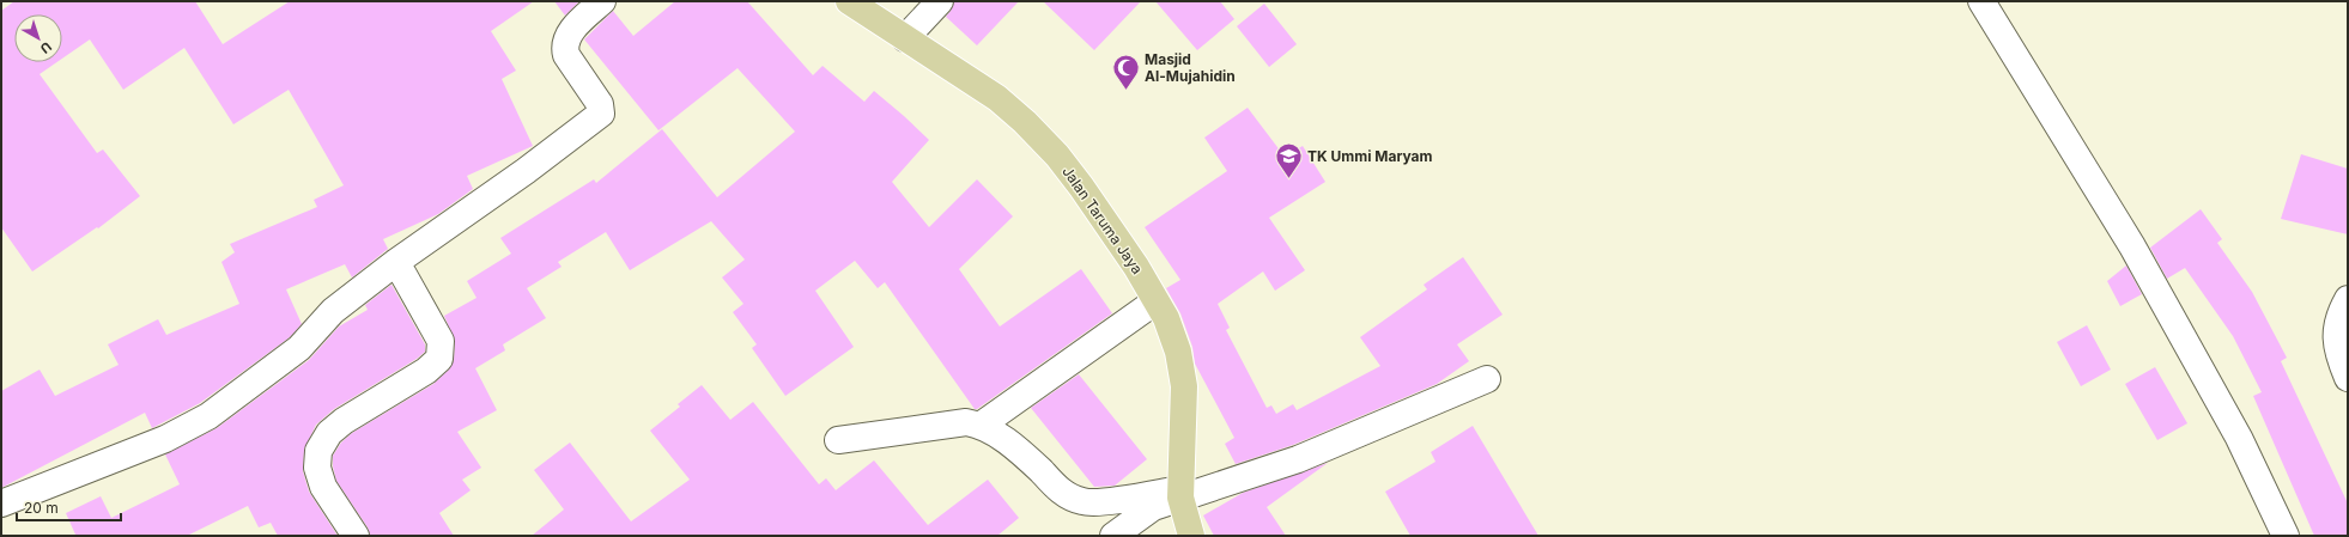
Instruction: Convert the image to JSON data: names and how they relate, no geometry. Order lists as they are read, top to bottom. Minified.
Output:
{"streets":{"main road":["Jalan Taruma Jaya"]},"places":{"mosque":["Masjid Al-Mujahidin"],"school or university":["TK Ummi Maryam"]},"scale_bar":"20 m","north":"bottom right"}
